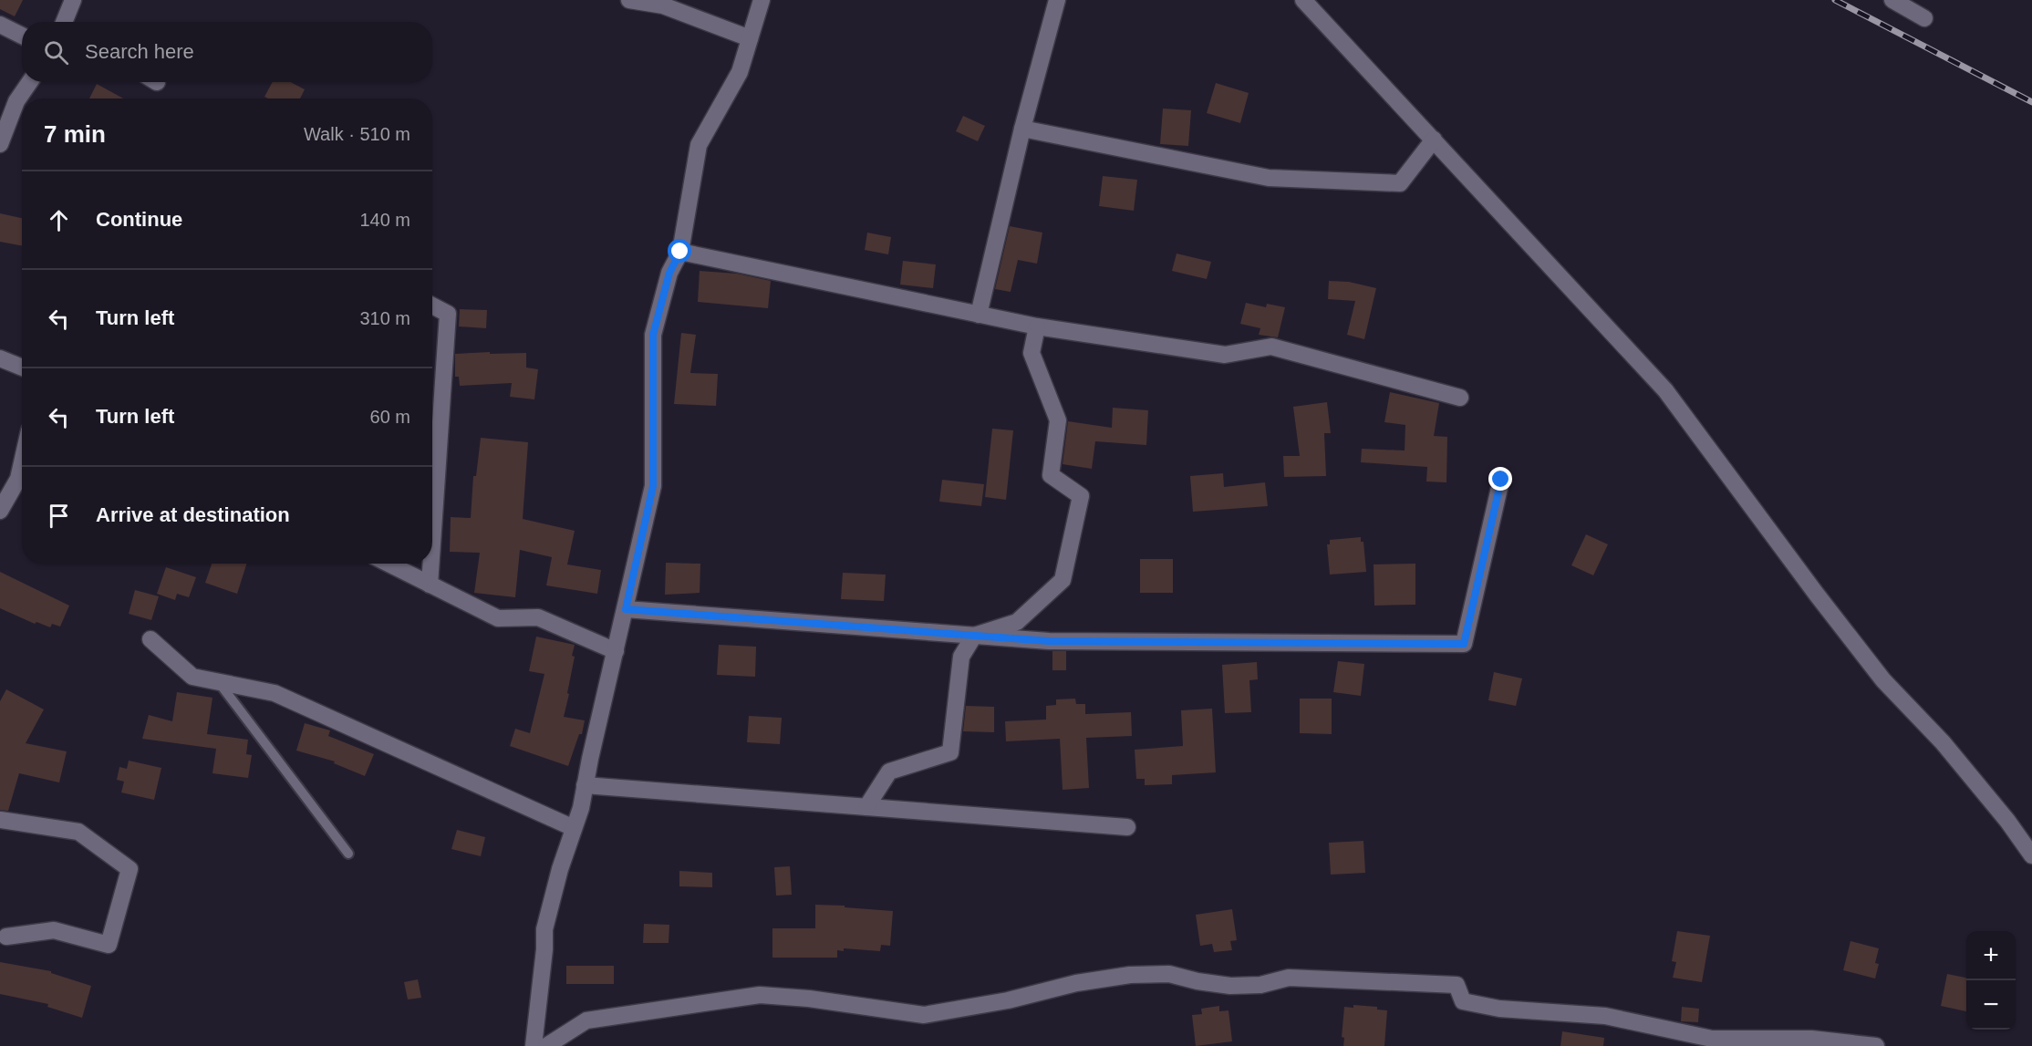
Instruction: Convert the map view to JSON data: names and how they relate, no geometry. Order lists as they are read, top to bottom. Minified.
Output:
{"page":{"search":"Search here","heading":["7 min","Walk · 510 m"],"list":[["Continue","140 m"],["Turn left","310 m"],["Turn left","60 m"],"Arrive at destination"],"map_buttons":["+","−"]}}
